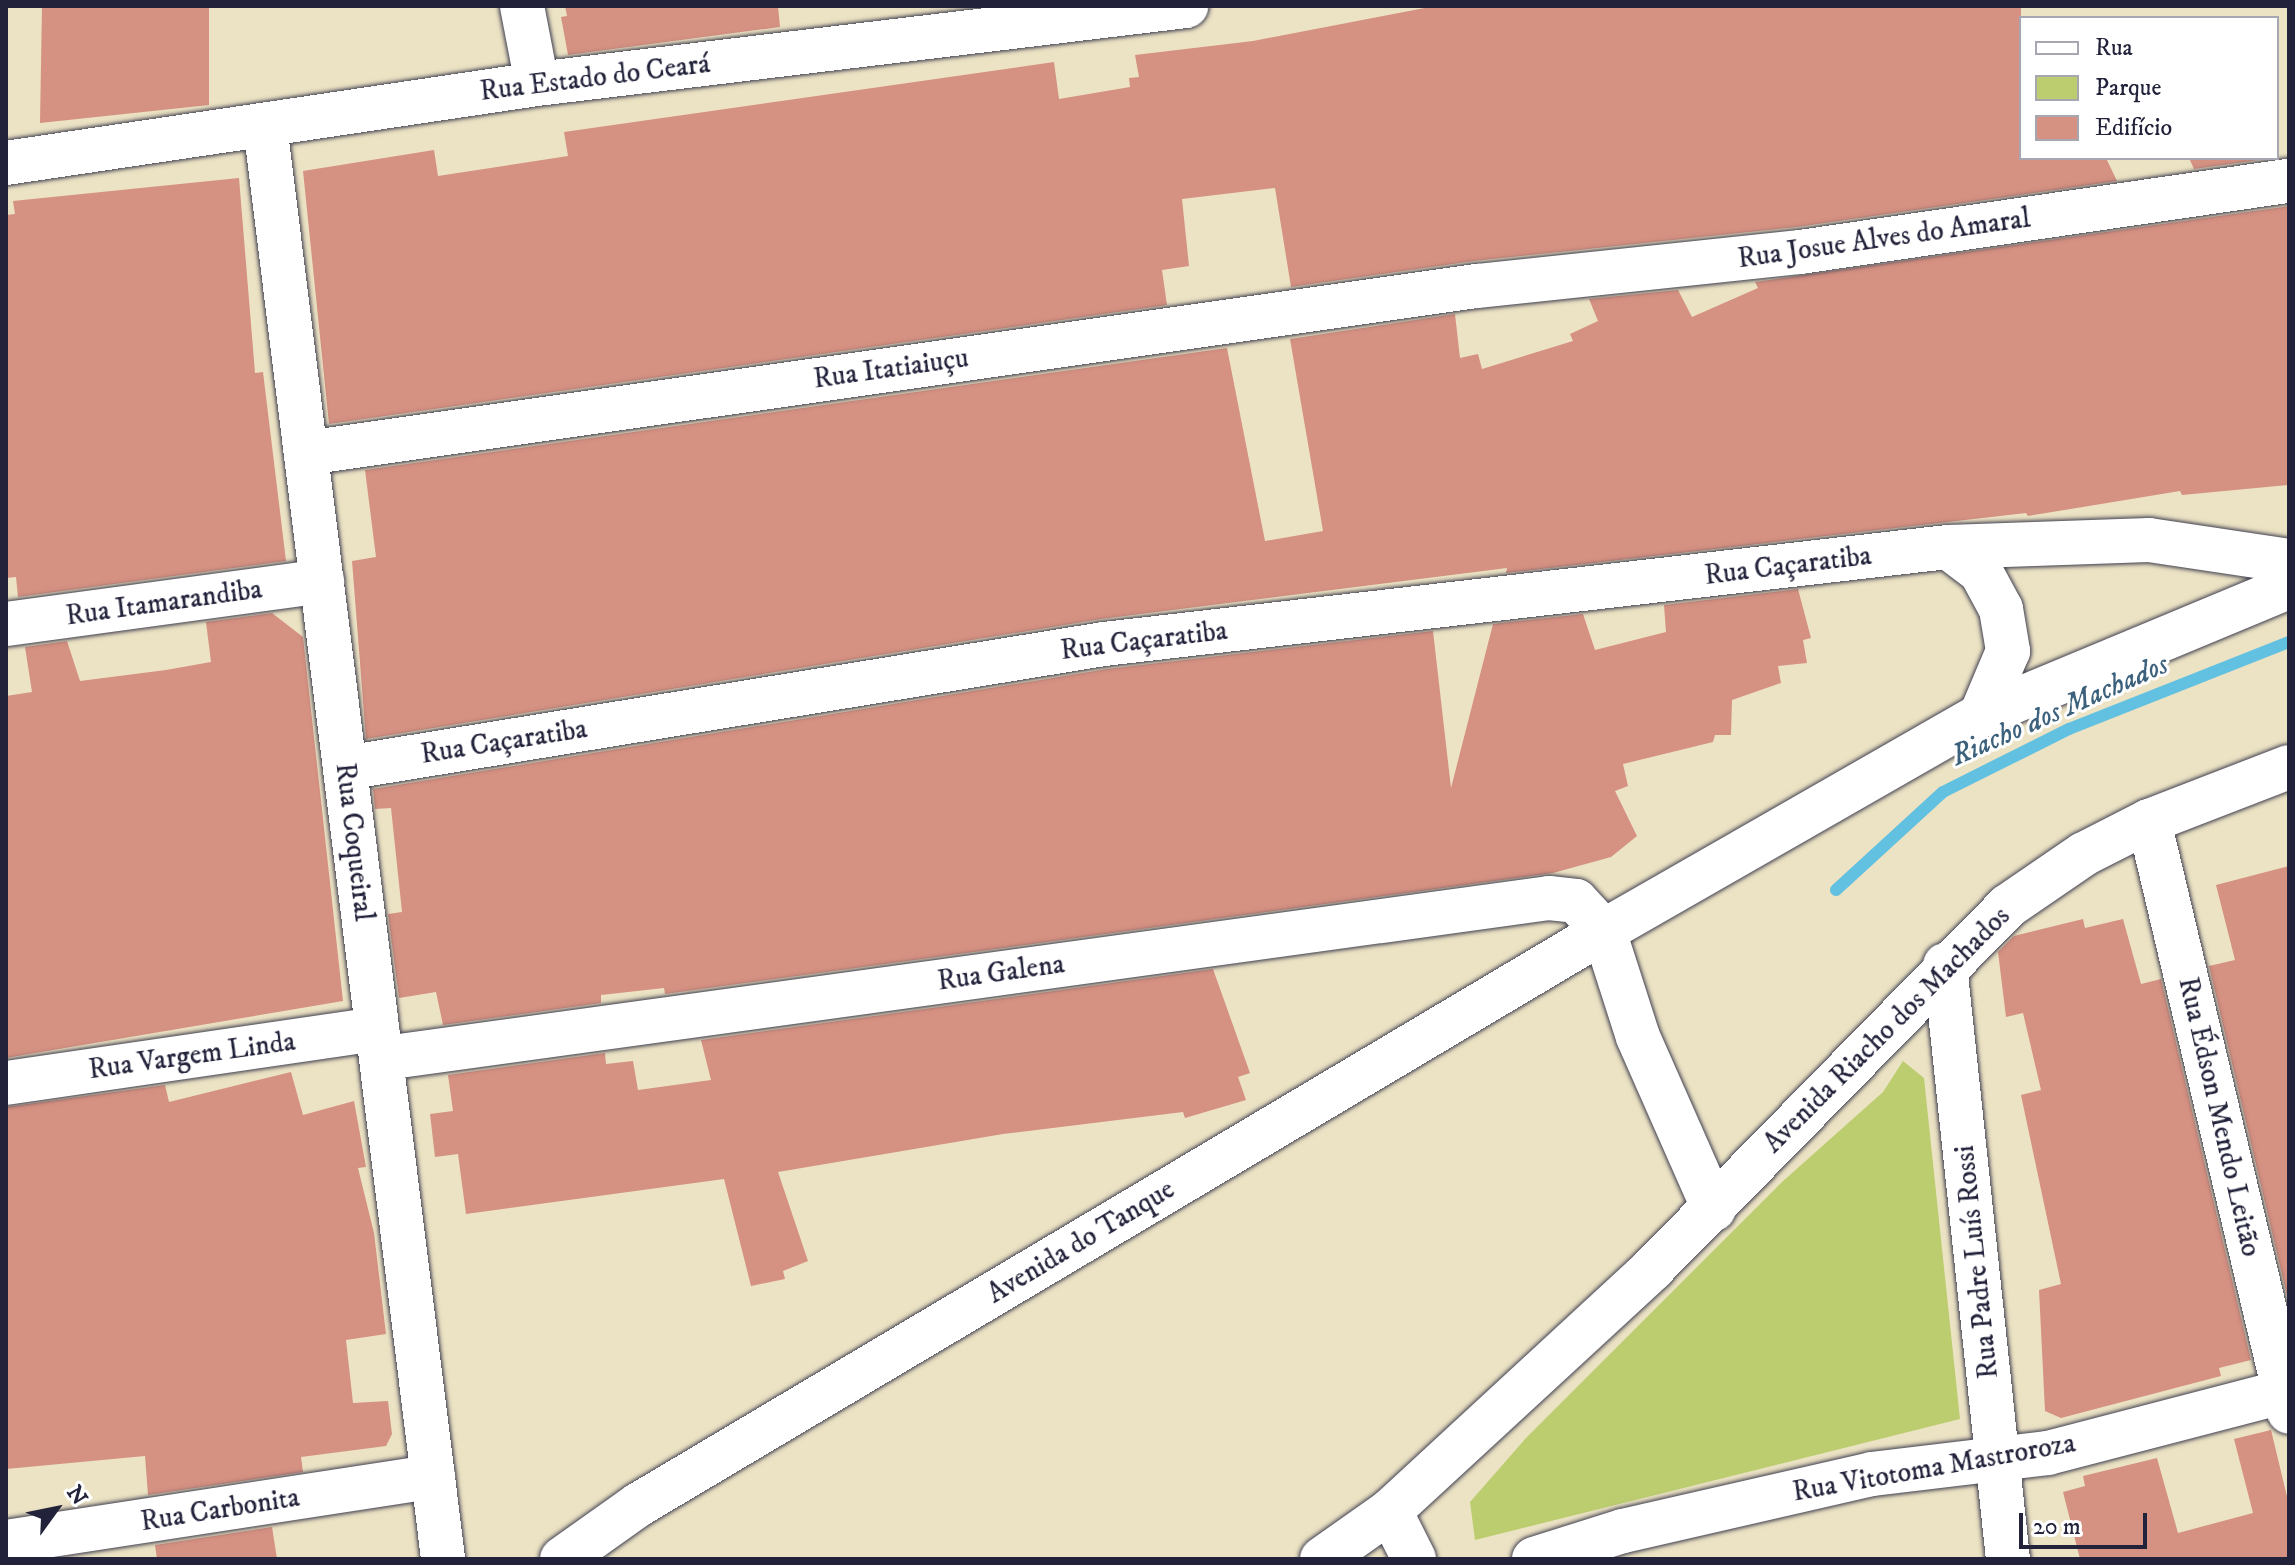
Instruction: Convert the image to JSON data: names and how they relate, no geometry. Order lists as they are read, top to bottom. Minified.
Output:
{"streets":{"street":["Rua Estado do Ceará","Rua Josue Alves do Amaral","Rua Itatiaiuçu","Rua Caçaratiba","Rua Itamarandiba","Rua Coqueiral","Rua Galena","Avenida Riacho dos Machados","Rua Vargem Linda","Rua Édson Mendo Leitão","Avenida do Tanque","Rua Padre Luís Rossi","Rua Vitotoma Mastroroza","Rua Carbonita"]},"crossings":[["Rua Estado do Ceará","Rua Coqueiral"],["Rua Josue Alves do Amaral","Rua Itatiaiuçu"],["Rua Itatiaiuçu","Rua Coqueiral"],["Rua Caçaratiba","Rua Coqueiral"],["Rua Itamarandiba","Rua Coqueiral"],["Rua Coqueiral","Rua Galena"],["Rua Coqueiral","Rua Vargem Linda"],["Rua Coqueiral","Rua Carbonita"],["Rua Galena","Rua Vargem Linda"],["Rua Galena","Avenida do Tanque"],["Avenida Riacho dos Machados","Rua Édson Mendo Leitão"],["Avenida Riacho dos Machados","Rua Padre Luís Rossi"],["Rua Édson Mendo Leitão","Rua Vitotoma Mastroroza"],["Rua Padre Luís Rossi","Rua Vitotoma Mastroroza"]],"water":["Riacho dos Machados"],"legend":["Rua","Parque","Edifício"],"scale_bar":"20 m","north":"top right"}
